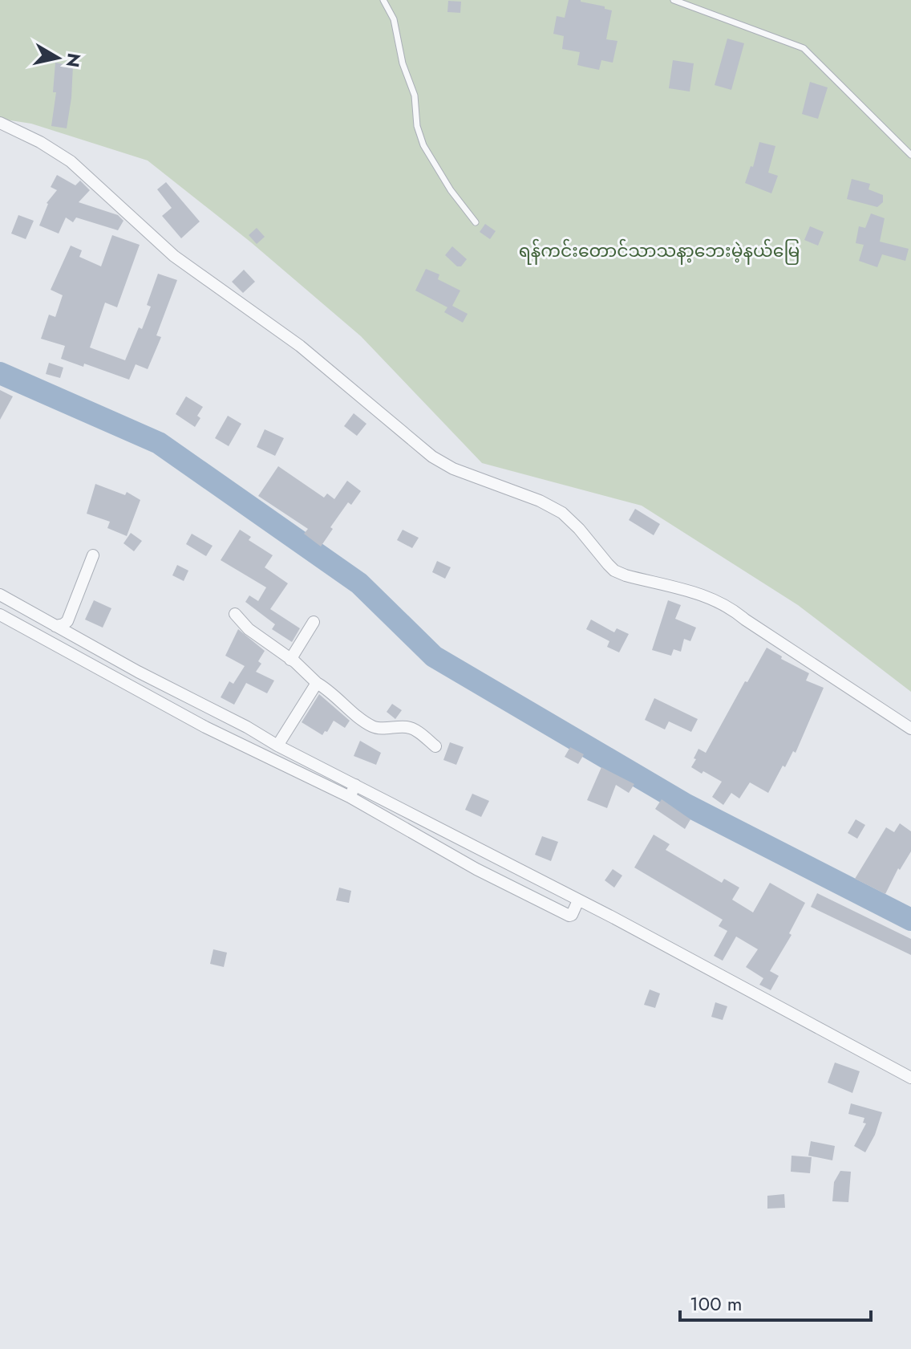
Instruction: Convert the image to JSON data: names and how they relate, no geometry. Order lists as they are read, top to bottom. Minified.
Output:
{"parks":["ရန်ကင်းတောင်သာသနာ့ဘေးမဲ့နယ်မြေ"],"scale_bar":"100 m","north":"right"}
